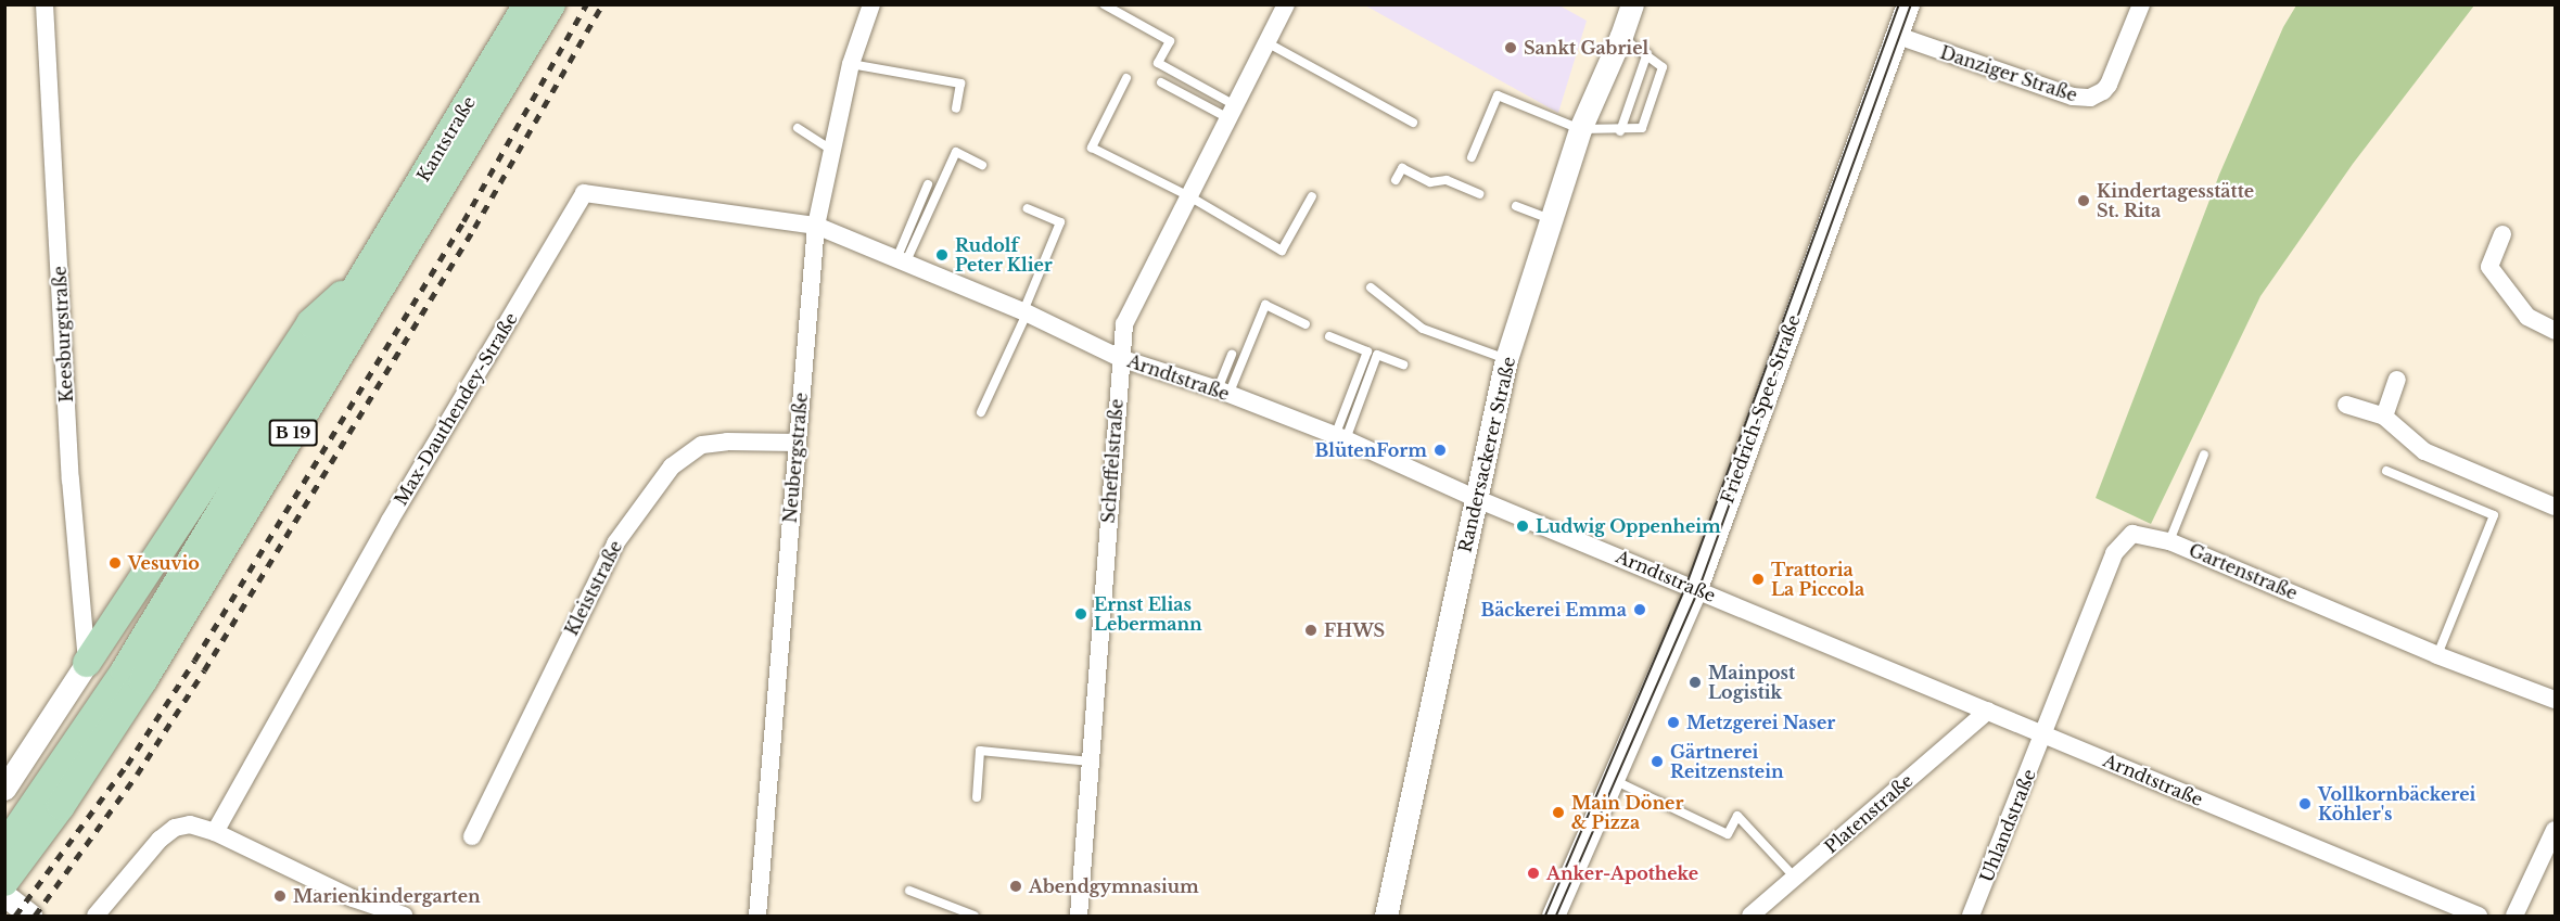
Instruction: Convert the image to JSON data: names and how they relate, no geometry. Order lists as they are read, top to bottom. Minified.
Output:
{"streets":{"main road":["Kantstraße","B 19"],"street":["Danziger Straße","Keesburgstraße","Arndtstraße","Max-Dauthendey-Straße","Friedrich-Spee-Straße","Randersackerer Straße","Neubergstraße","Scheffelstraße","Gartenstraße","Kleiststraße","Platenstraße","Uhlandstraße"]},"crossings":[["Danziger Straße","Friedrich-Spee-Straße"],["Kantstraße","B 19"],["Arndtstraße","Max-Dauthendey-Straße"],["Arndtstraße","Friedrich-Spee-Straße"],["Arndtstraße","Randersackerer Straße"],["Arndtstraße","Neubergstraße"],["Arndtstraße","Scheffelstraße"],["Arndtstraße","Gartenstraße"],["Arndtstraße","Platenstraße"],["Arndtstraße","Uhlandstraße"],["Max-Dauthendey-Straße","Neubergstraße"],["Neubergstraße","Kleiststraße"],["Gartenstraße","Uhlandstraße"]],"places":["Sankt Gabriel","Kindertagesstätte St. Rita","Rudolf Peter Klier","BlütenForm","Ludwig Oppenheim","Vesuvio","Trattoria La Piccola","Bäckerei Emma","Ernst Elias Lebermann","FHWS","Mainpost Logistik","Metzgerei Naser","Gärtnerei Reitzenstein","Vollkornbäckerei Köhler's","Main Döner & Pizza","Anker-Apotheke","Abendgymnasium","Marienkindergarten"]}
